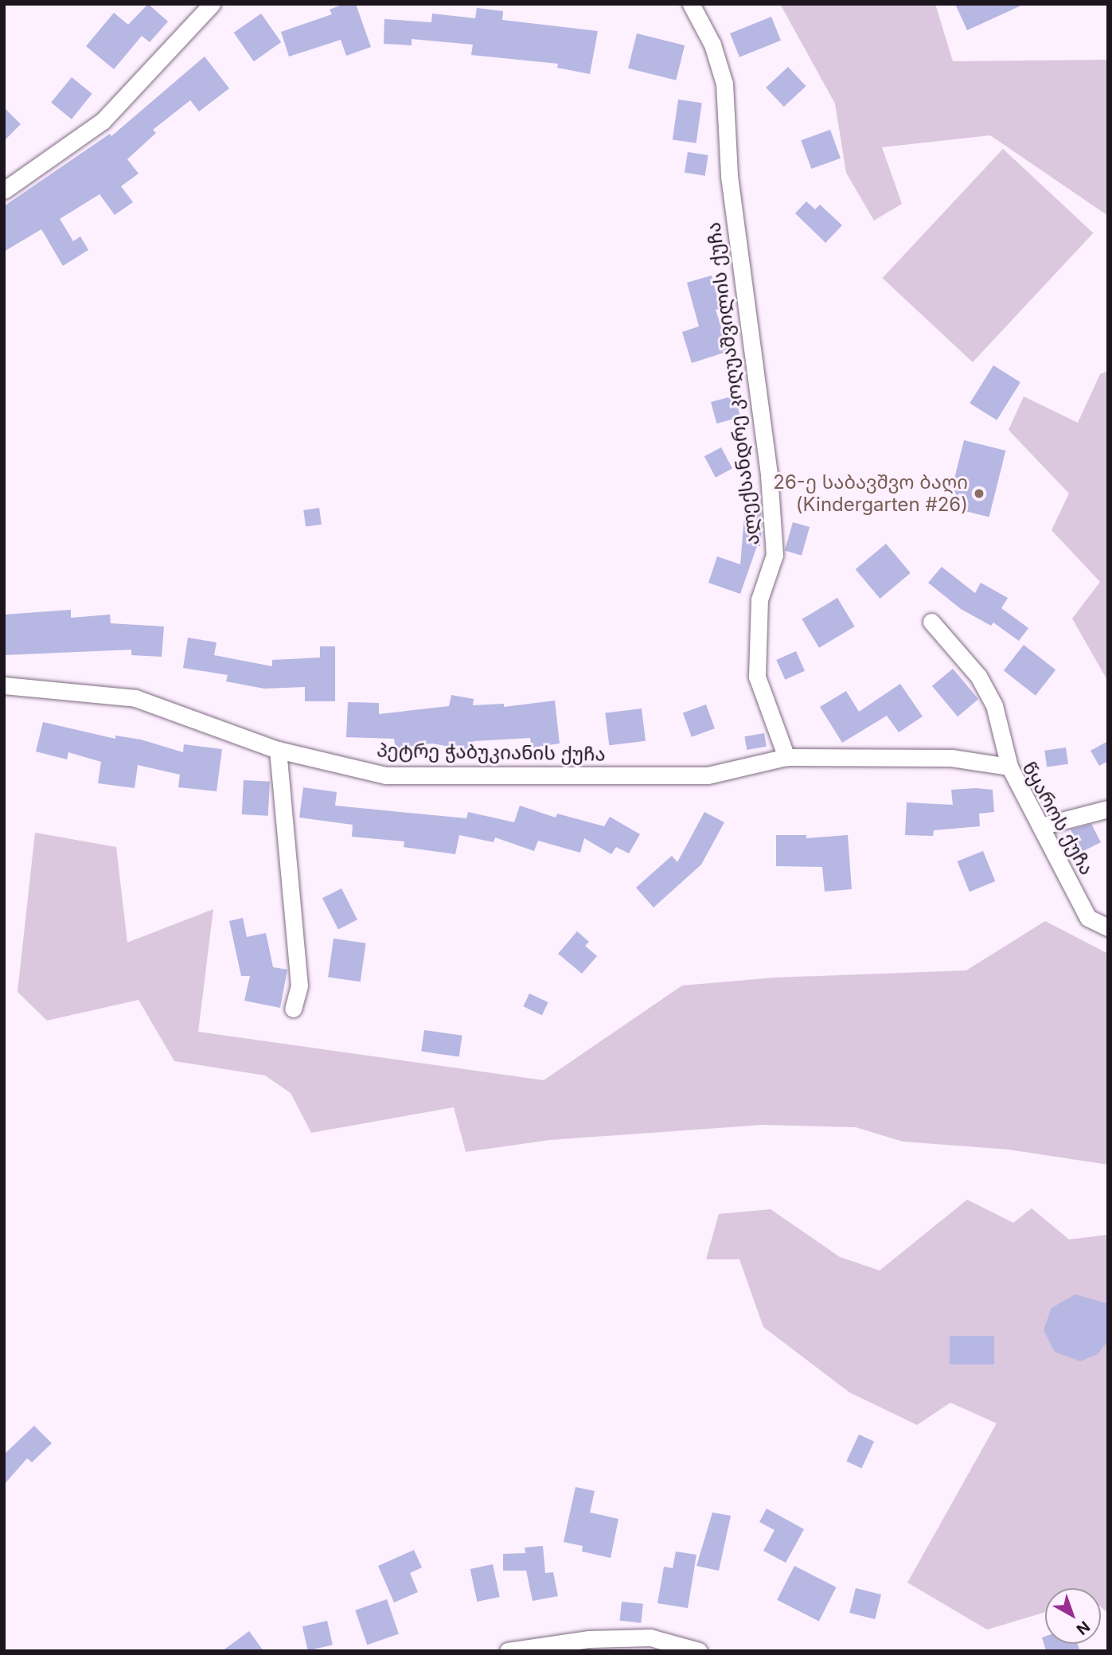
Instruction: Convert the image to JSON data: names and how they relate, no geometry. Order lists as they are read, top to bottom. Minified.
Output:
{"streets":{"street":["ალექსანდრე კოღუაშვილის ქუჩა","პეტრე ჭაბუკიანის ქუჩა","წყაროს ქუჩა"]},"crossings":[["ალექსანდრე კოღუაშვილის ქუჩა","პეტრე ჭაბუკიანის ქუჩა"],["ალექსანდრე კოღუაშვილის ქუჩა","წყაროს ქუჩა"],["პეტრე ჭაბუკიანის ქუჩა","წყაროს ქუჩა"]],"places":["26-ე საბავშვო ბაღი (Kindergarten #26)"],"north":"bottom right"}
